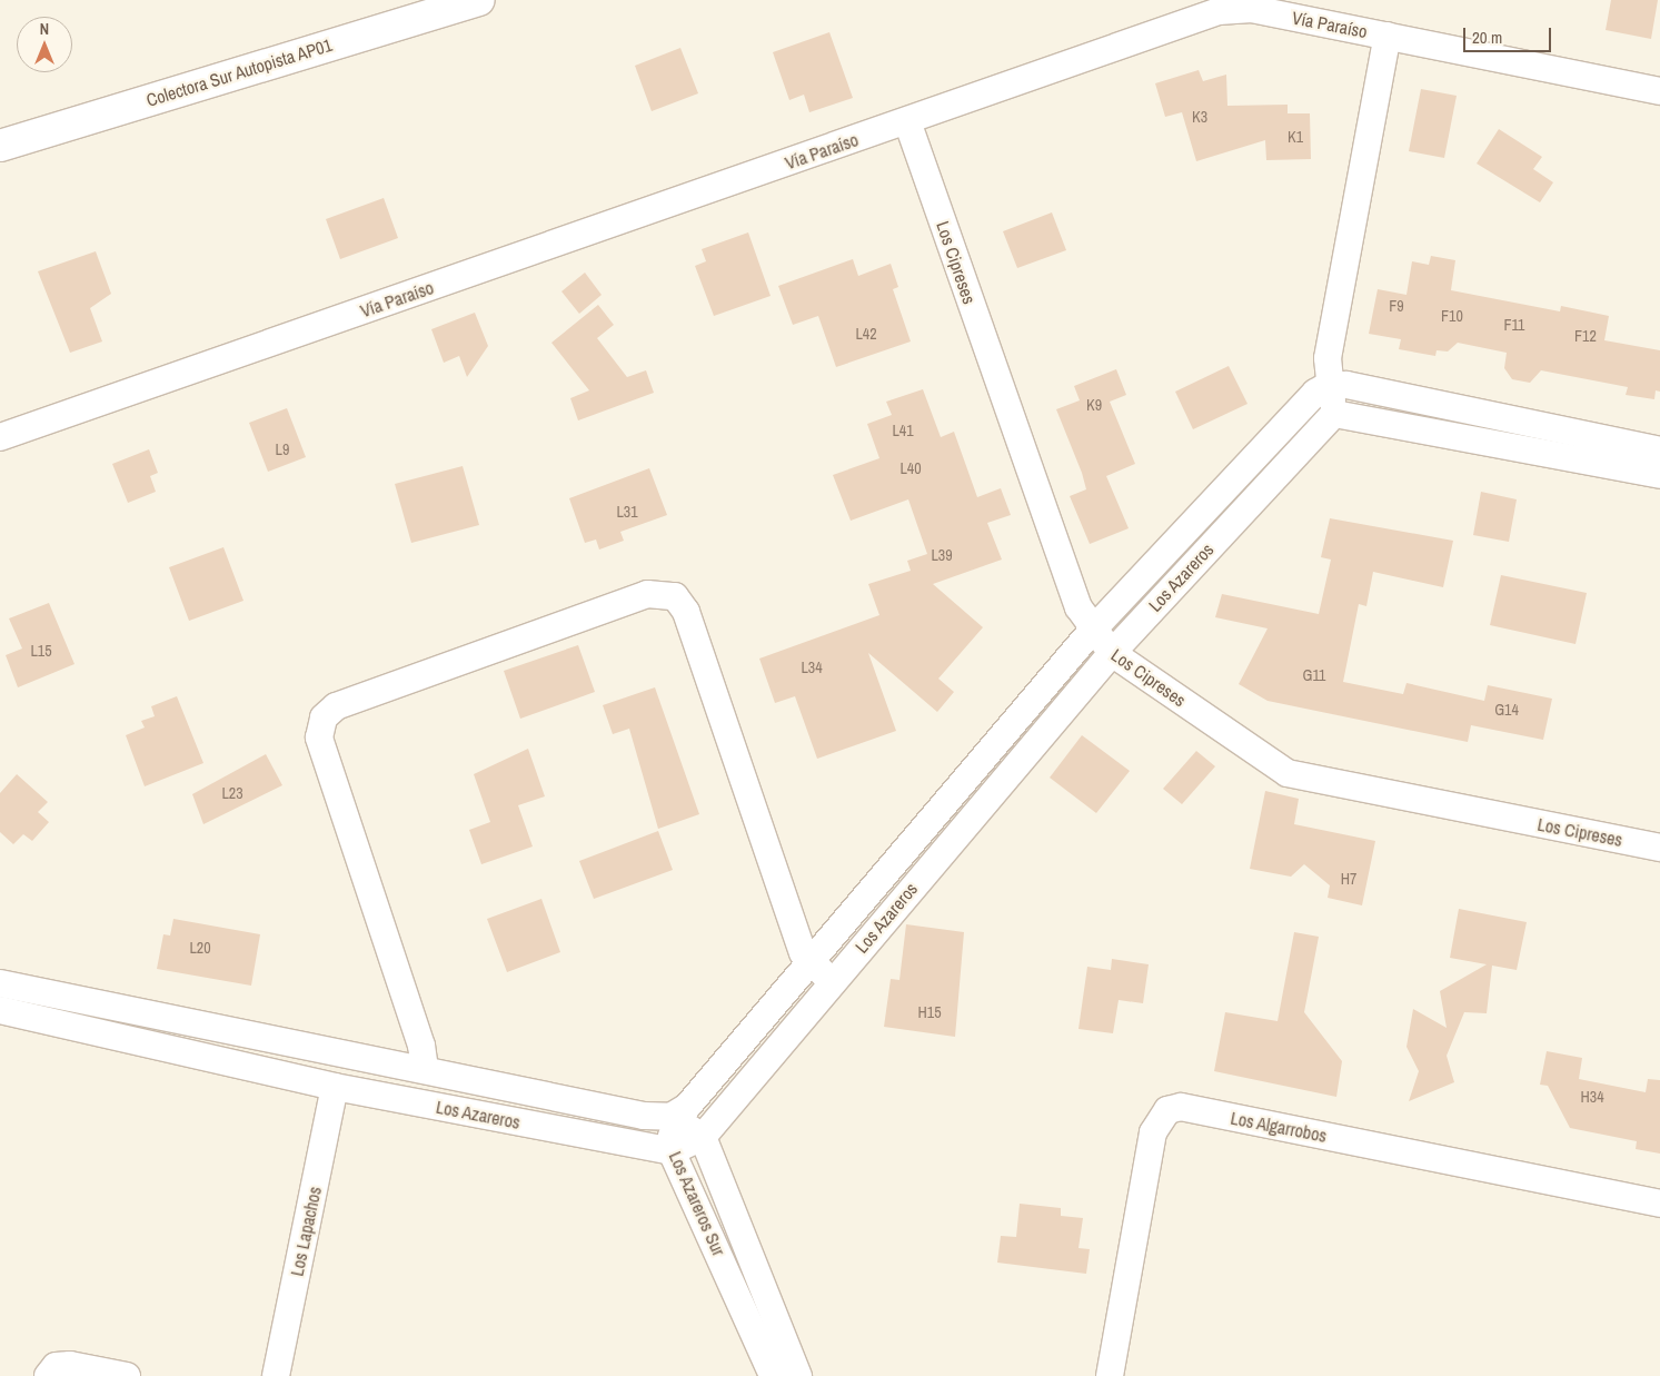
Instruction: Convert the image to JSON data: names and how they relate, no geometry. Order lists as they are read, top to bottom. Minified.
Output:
{"streets":{"main road":["Colectora Sur Autopista AP01"],"street":["Vía Paraíso","Los Cipreses","Los Azareros","Los Algarrobos","Los Azareros Sur","Los Lapachos"]},"crossings":[["Vía Paraíso","Los Cipreses"],["Los Cipreses","Los Azareros"],["Los Azareros","Los Azareros Sur"],["Los Azareros","Los Lapachos"]],"house_numbers":["K3","K1","F9","F10","F11","L42","F12","K9","L41","L9","L40","L31","L39","L15","L34","G11","G14","L23","H7","L20","H15","H34"],"scale_bar":"20 m","north":"top"}
